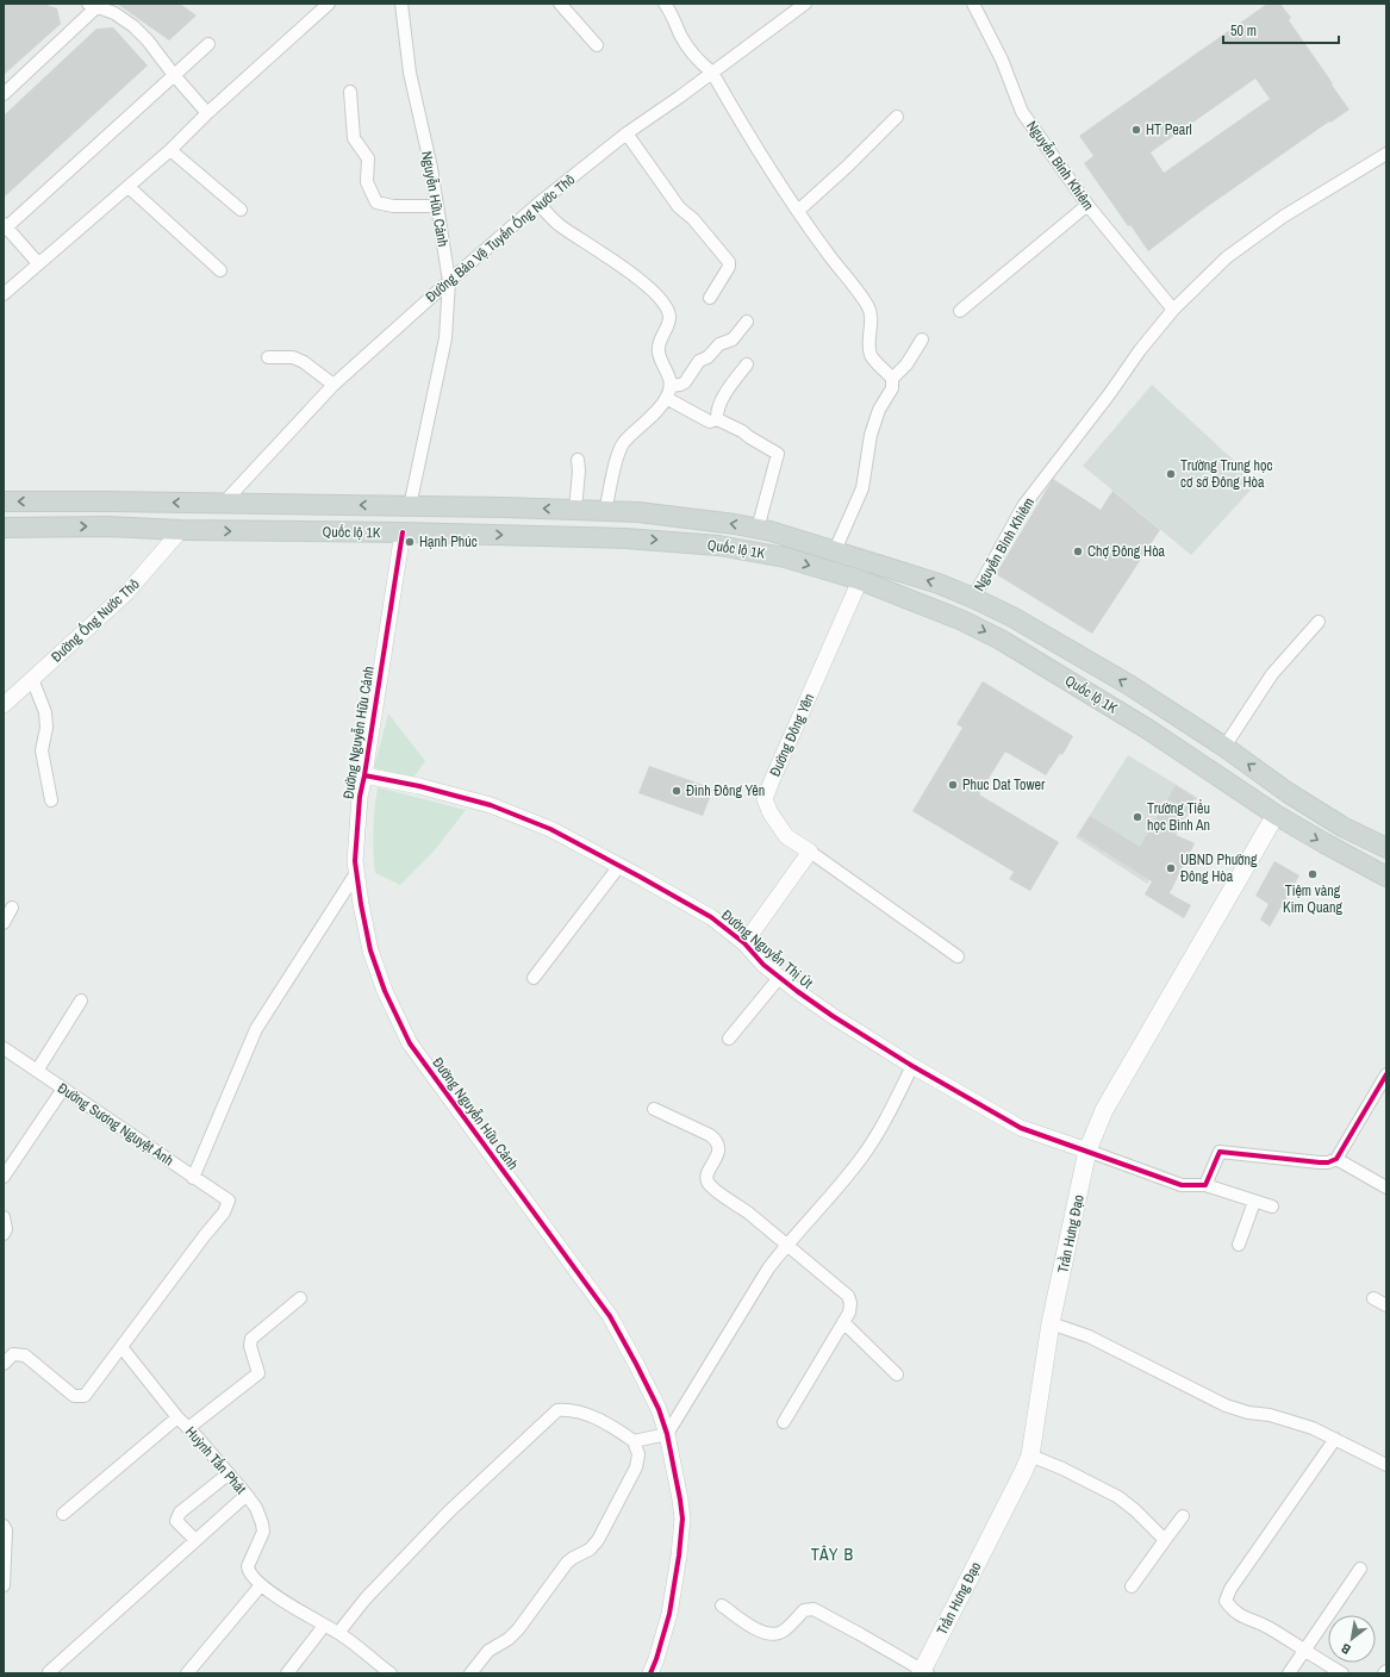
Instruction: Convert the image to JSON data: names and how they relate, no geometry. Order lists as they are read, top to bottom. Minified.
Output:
{"streets":{"main road":["Quốc lộ 1K","Trần Hưng Đạo"],"street":["Nguyễn Bỉnh Khiêm","Nguyễn Hữu Cảnh","Đường Bảo Vệ Tuyến Ống Nước Thô","Đường Ống Nước Thô","Đường Nguyễn Hữu Cảnh","Đường Đông Yên","Đường Nguyễn Thị Út","Đường Sương Nguyệt Ánh","Huỳnh Tấn Phát"]},"crossings":[["Nguyễn Bỉnh Khiêm","Quốc lộ 1K"],["Nguyễn Hữu Cảnh","Đường Bảo Vệ Tuyến Ống Nước Thô"],["Nguyễn Hữu Cảnh","Quốc lộ 1K"],["Đường Bảo Vệ Tuyến Ống Nước Thô","Quốc lộ 1K"],["Quốc lộ 1K","Đường Ống Nước Thô"],["Quốc lộ 1K","Đường Nguyễn Hữu Cảnh"],["Quốc lộ 1K","Đường Đông Yên"],["Quốc lộ 1K","Trần Hưng Đạo"],["Đường Nguyễn Hữu Cảnh","Đường Nguyễn Thị Út"],["Đường Nguyễn Thị Út","Trần Hưng Đạo"],["Đường Sương Nguyệt Ánh","Huỳnh Tấn Phát"]],"districts":["TÂY B"],"places":["HT Pearl","Trường Trung học cơ sở Đông Hòa","Hạnh Phúc","Chợ Đông Hòa","Phuc Dat Tower","Đình Đông Yên","Trường Tiểu học Bình An","UBND Phường Đông Hòa","Tiệm vàng Kim Quang"],"scale_bar":"50 m","north":"bottom left"}
